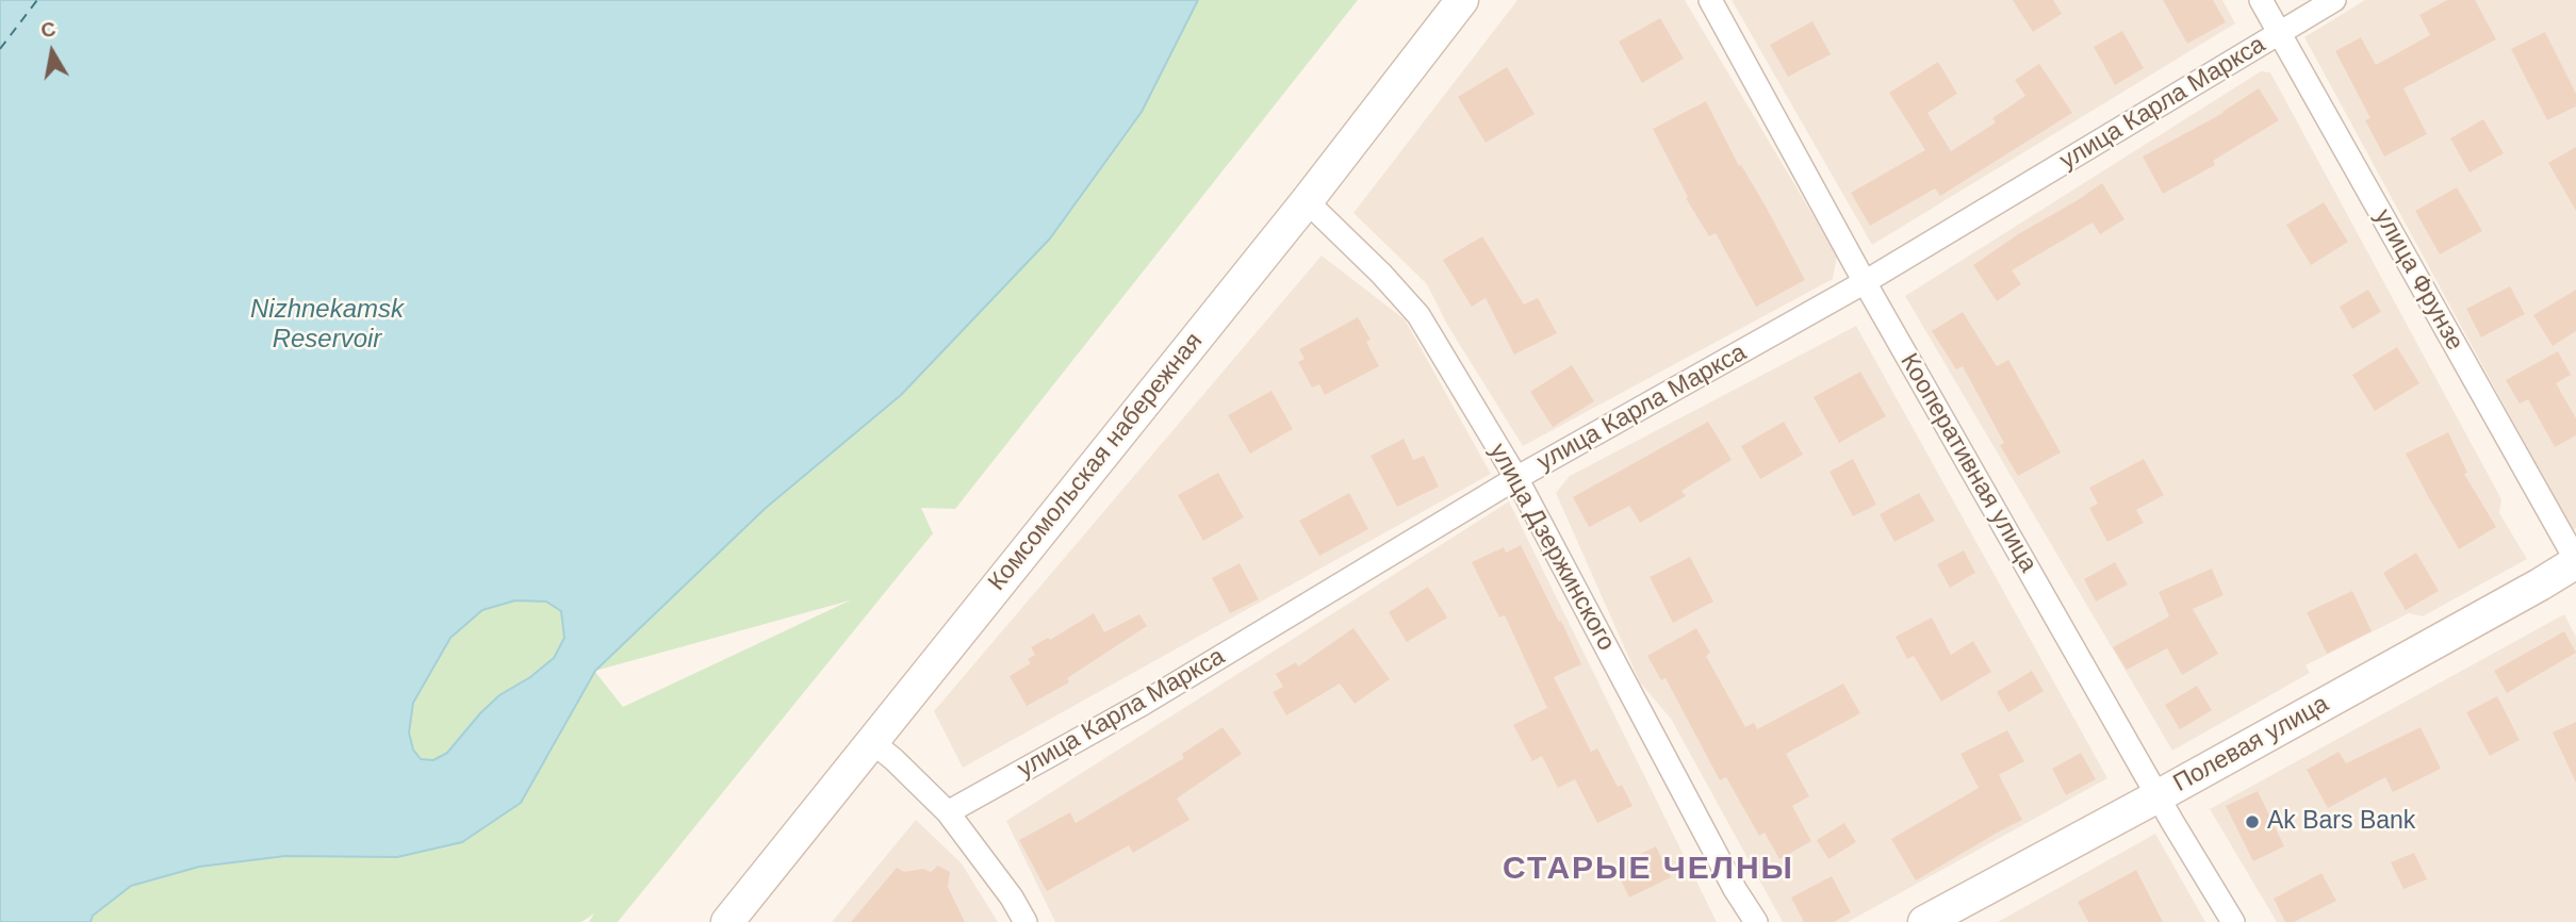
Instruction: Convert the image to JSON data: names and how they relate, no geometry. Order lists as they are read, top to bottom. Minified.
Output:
{"streets":{"street":["улица Карла Маркса","улица Фрунзе","Комсомольская набережная","Кооперативная улица","улица Дзержинского","Полевая улица"]},"crossings":[["улица Карла Маркса","улица Фрунзе"],["улица Карла Маркса","Кооперативная улица"],["улица Карла Маркса","улица Дзержинского"],["улица Фрунзе","Полевая улица"],["Комсомольская набережная","улица Дзержинского"],["Кооперативная улица","Полевая улица"]],"districts":["СТАРЫЕ ЧЕЛНЫ"],"water":["Nizhnekamsk Reservoir"],"places":["Ak Bars Bank"],"north":"top"}
